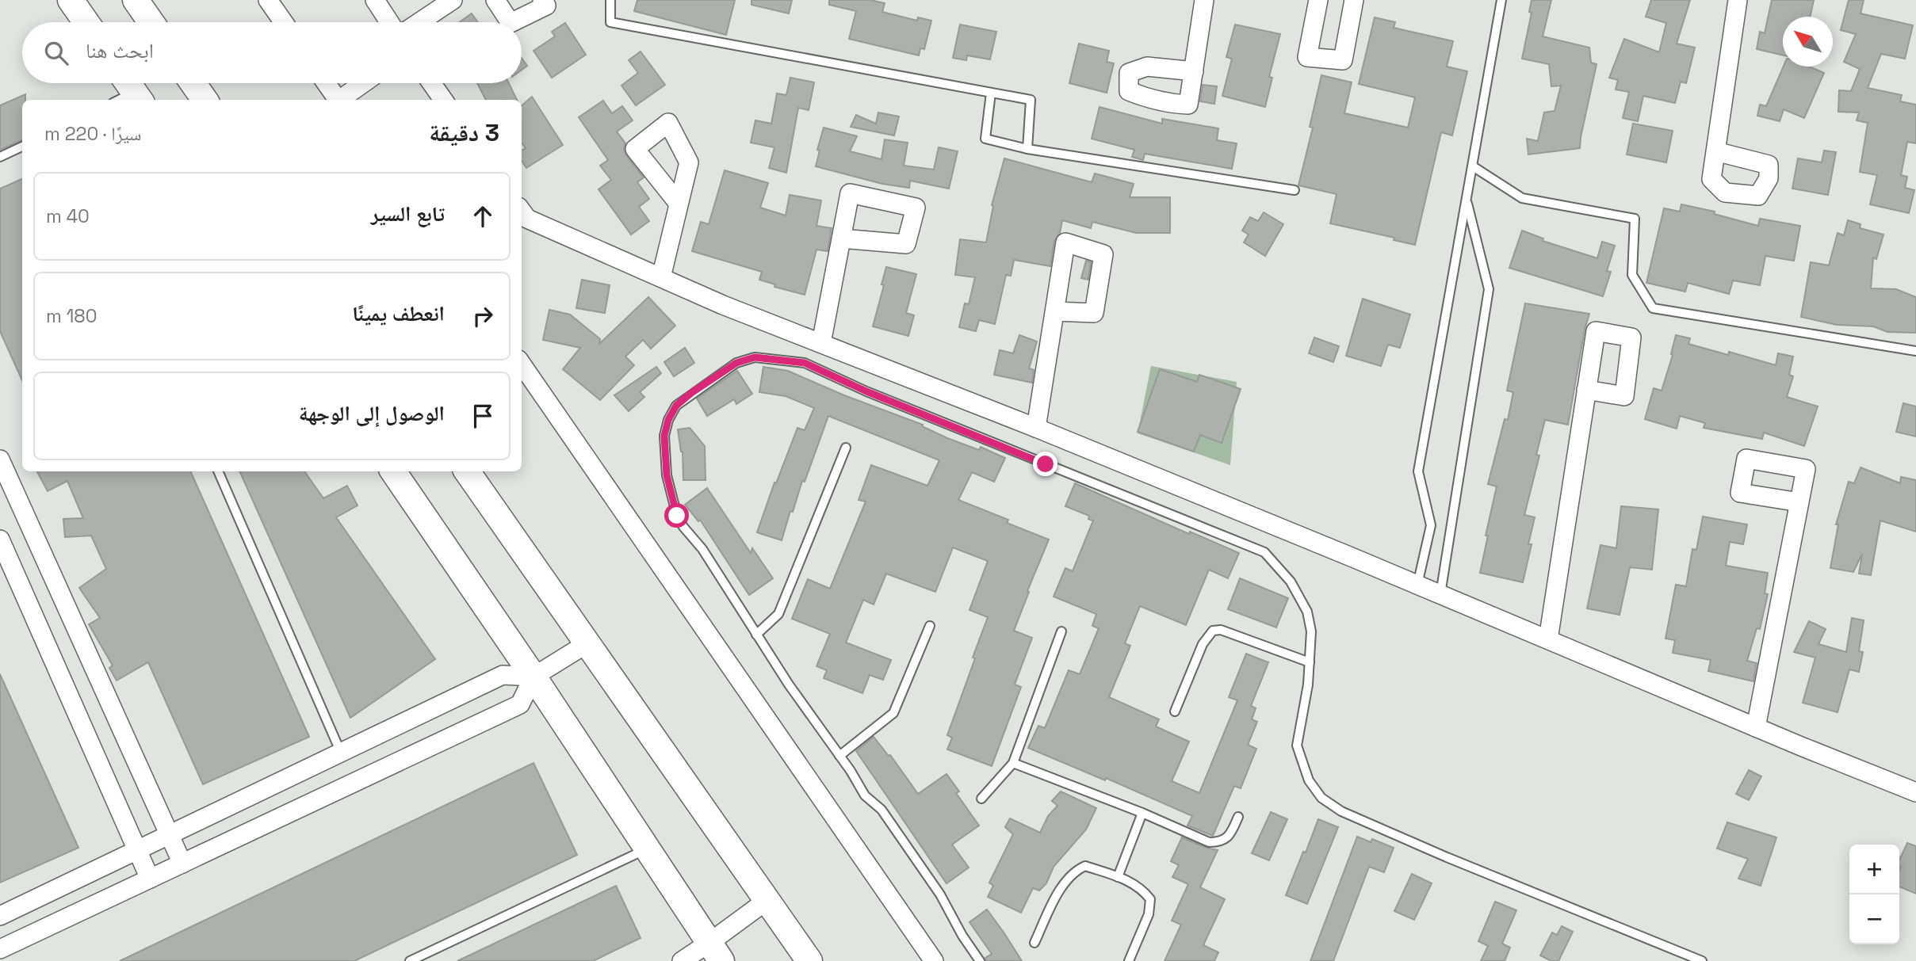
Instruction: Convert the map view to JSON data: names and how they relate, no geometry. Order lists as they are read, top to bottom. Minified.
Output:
{"north":"top left","page":{"search":"ابحث هنا","heading":["3 دقيقة","سيرًا · 220 m"],"list":[["تابع السير","40 m"],["انعطف يمينًا","180 m"],"الوصول إلى الوجهة"],"map_buttons":["+","−"]}}
